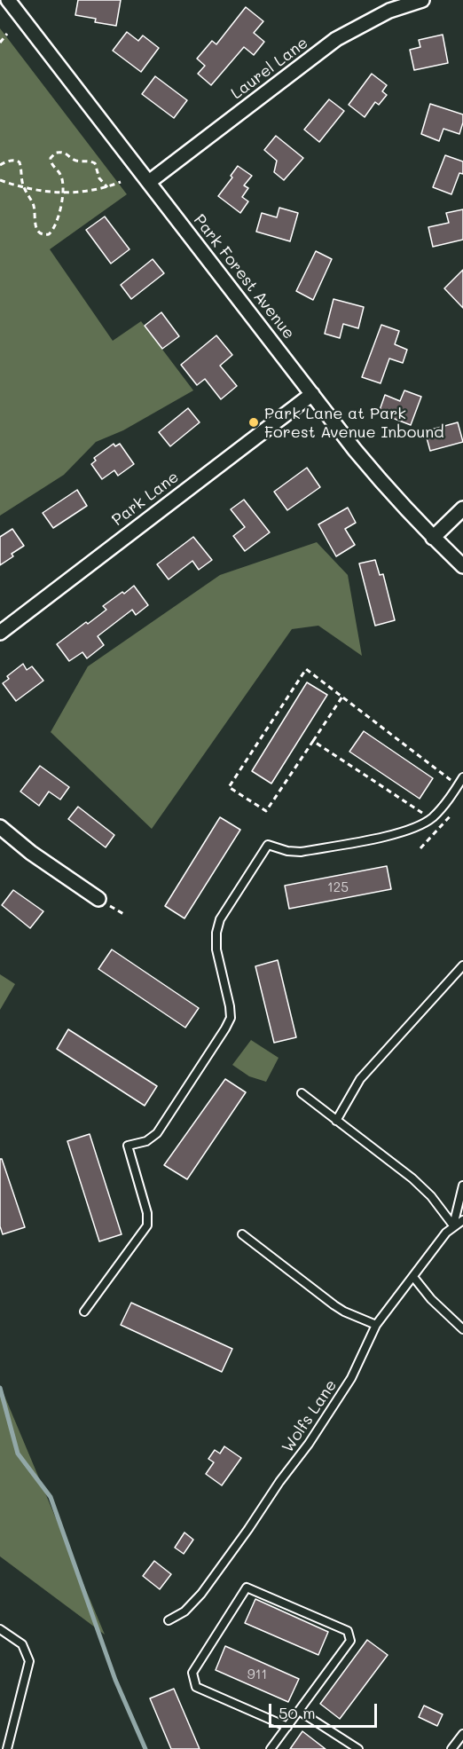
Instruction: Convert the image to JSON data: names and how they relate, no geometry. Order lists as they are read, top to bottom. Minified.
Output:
{"streets":{"street":["Laurel Lane","Park Forest Avenue","Park Lane"],"lane":["Wolfs Lane"]},"crossings":[["Laurel Lane","Park Forest Avenue"],["Park Forest Avenue","Park Lane"]],"places":["Park Lane at Park Forest Avenue Inbound"],"house_numbers":["125","911"],"scale_bar":"50 m"}
